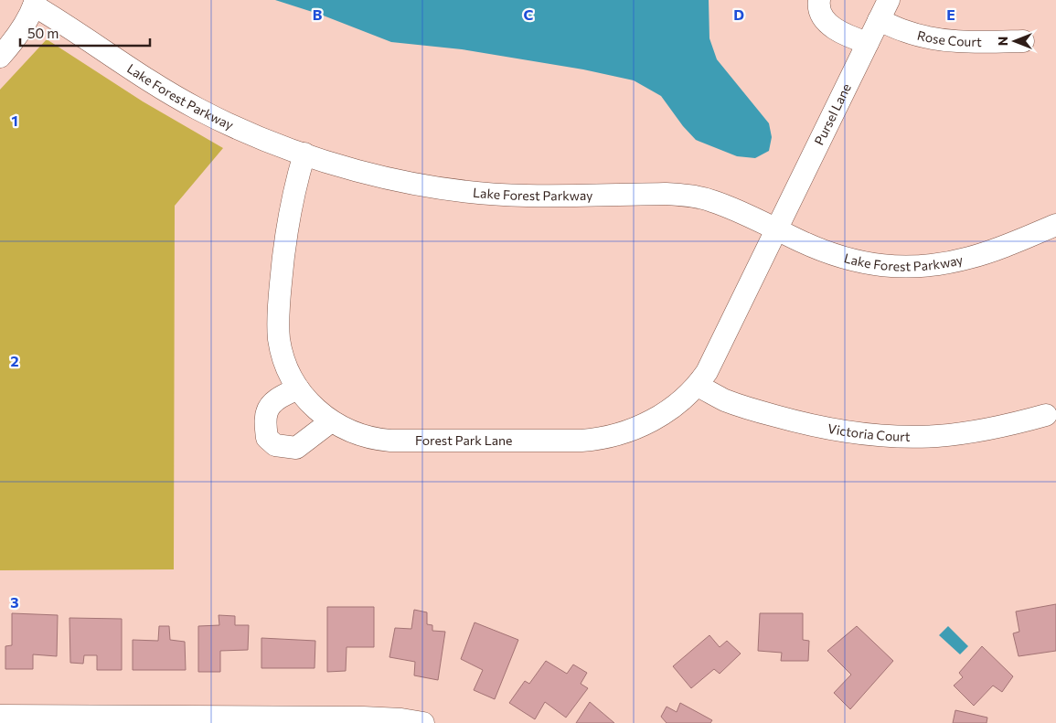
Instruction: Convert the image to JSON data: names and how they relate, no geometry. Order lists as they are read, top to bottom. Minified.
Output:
{"streets":{"street":["Rose Court","Lake Forest Parkway","Pursel Lane","Victoria Court","Forest Park Lane"]},"crossings":[["Rose Court","Pursel Lane"],["Lake Forest Parkway","Pursel Lane"],["Lake Forest Parkway","Forest Park Lane"],["Pursel Lane","Forest Park Lane"],["Victoria Court","Forest Park Lane"]],"scale_bar":"50 m","north":"left","grid":{"columns":["B","C","D","E"],"rows":["1","2","3"]}}
